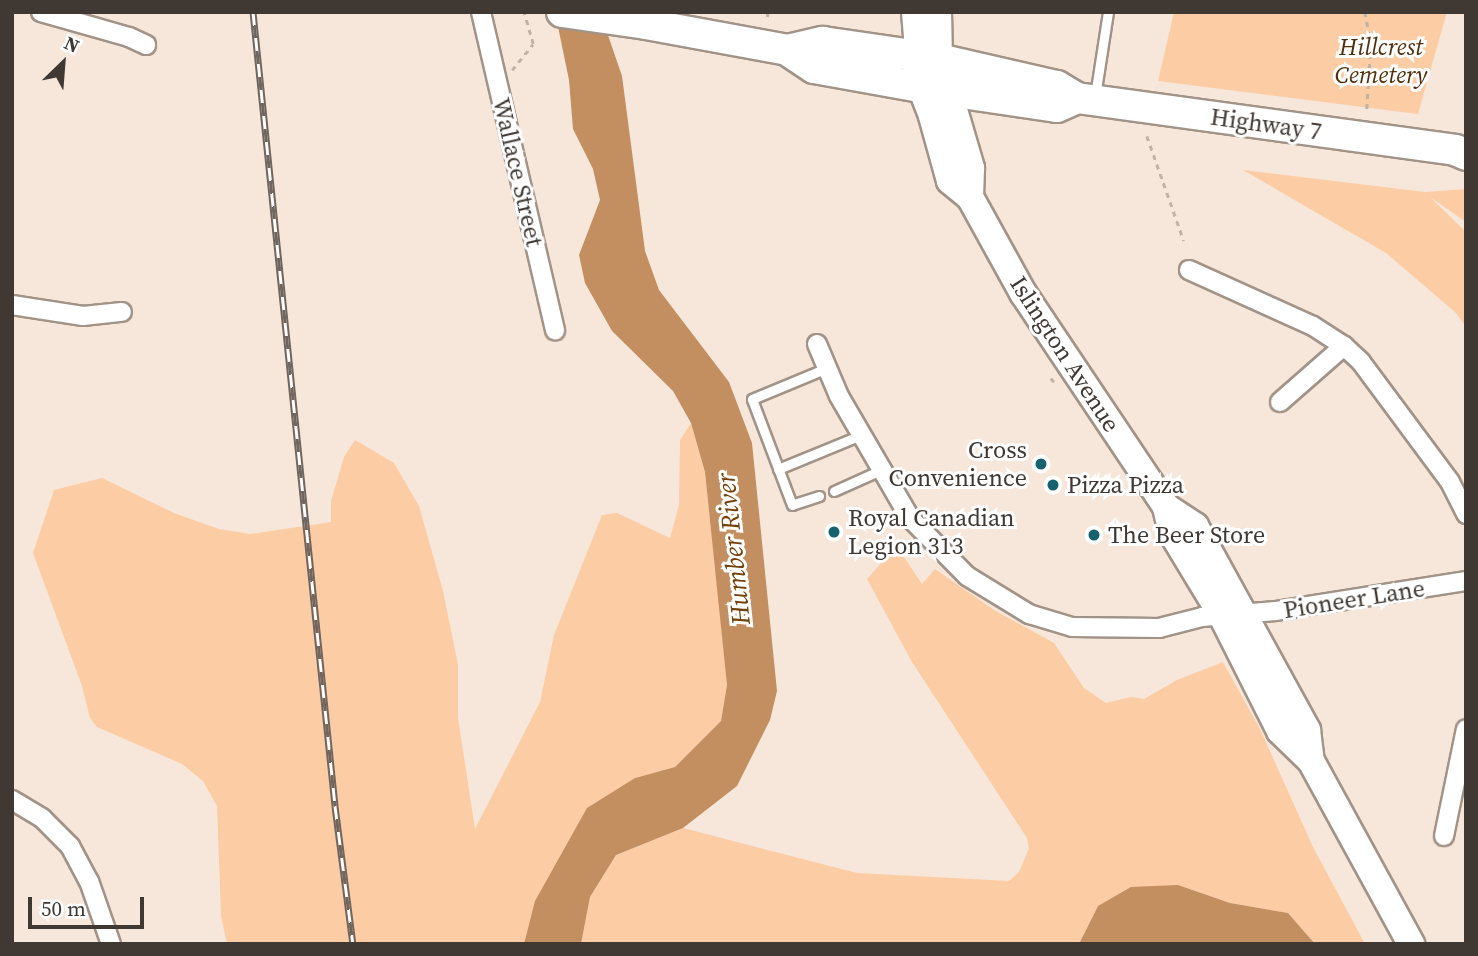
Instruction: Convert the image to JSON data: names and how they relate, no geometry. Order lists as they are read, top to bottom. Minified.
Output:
{"streets":{"main road":["Highway 7","Islington Avenue"],"street":["Wallace Street","Pioneer Lane"]},"crossings":[["Highway 7","Islington Avenue"],["Islington Avenue","Pioneer Lane"]],"water":["Humber River"],"parks":["Hillcrest Cemetery"],"places":["Cross Convenience","Pizza Pizza","Royal Canadian Legion 313","The Beer Store"],"scale_bar":"50 m","north":"top right"}
